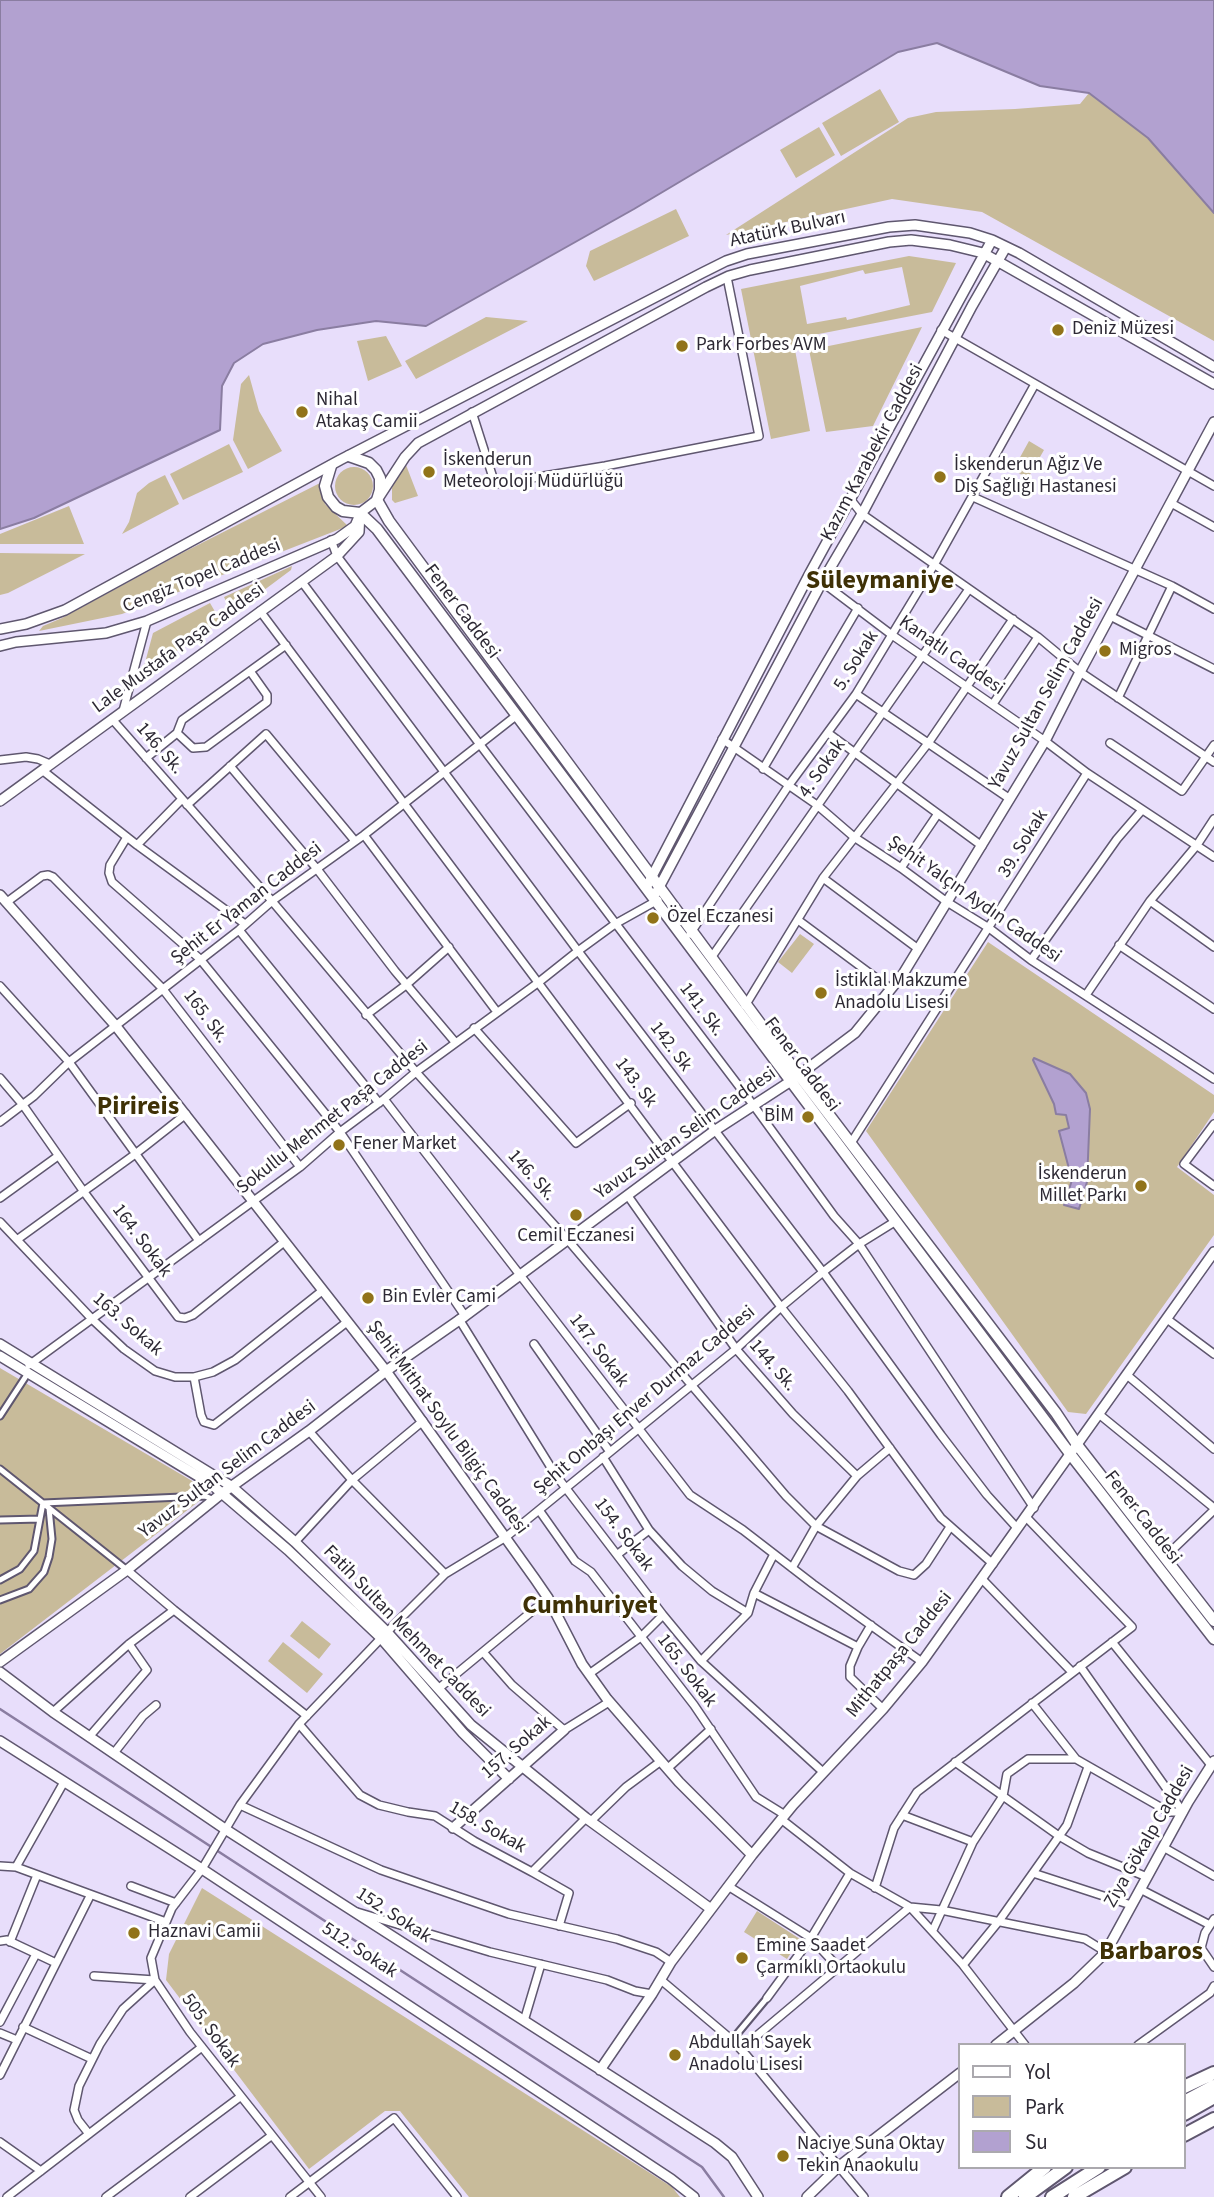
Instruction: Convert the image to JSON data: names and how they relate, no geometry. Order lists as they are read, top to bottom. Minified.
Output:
{"streets":{"main road":["Fener Caddesi"],"street":["Atatürk Bulvarı","Kazım Karabekir Caddesi","Cengiz Topel Caddesi","Lale Mustafa Paşa Caddesi","Kanatlı Caddesi","5. Sokak","Yavuz Sultan Selim Caddesi","146. Sk.","4. Sokak","39. Sokak","Şehit Yalçın Aydın Caddesi","Şehit Er Yaman Caddesi","141. Sk.","165. Sk.","142. Sk","143. Sk","Sokullu Mehmet Paşa Caddesi","164. Sokak","163. Sokak","147. Sokak","144. Sk.","Şehit Onbaşı Enver Durmaz Caddesi","Şehit Mithat Soylu Bilgiç Caddesi","154. Sokak","Fatih Sultan Mehmet Caddesi","Mithatpaşa Caddesi","165. Sokak","157. Sokak","158. Sokak","Ziya Gökalp Caddesi","152. Sokak","512. Sokak","505. Sokak"]},"crossings":[["Atatürk Bulvarı","Kazım Karabekir Caddesi"],["Atatürk Bulvarı","Cengiz Topel Caddesi"],["Atatürk Bulvarı","Fener Caddesi"],["Atatürk Bulvarı","Lale Mustafa Paşa Caddesi"],["Kazım Karabekir Caddesi","Fener Caddesi"],["Kazım Karabekir Caddesi","Kanatlı Caddesi"],["Kazım Karabekir Caddesi","Şehit Yalçın Aydın Caddesi"],["Kazım Karabekir Caddesi","Sokullu Mehmet Paşa Caddesi"],["Cengiz Topel Caddesi","Fener Caddesi"],["Cengiz Topel Caddesi","Lale Mustafa Paşa Caddesi"],["Cengiz Topel Caddesi","141. Sk."],["Fener Caddesi","Lale Mustafa Paşa Caddesi"],["Fener Caddesi","5. Sokak"],["Fener Caddesi","Yavuz Sultan Selim Caddesi"],["Fener Caddesi","4. Sokak"],["Fener Caddesi","39. Sokak"],["Fener Caddesi","Şehit Er Yaman Caddesi"],["Fener Caddesi","Sokullu Mehmet Paşa Caddesi"],["Fener Caddesi","Şehit Onbaşı Enver Durmaz Caddesi"],["Fener Caddesi","Mithatpaşa Caddesi"],["Lale Mustafa Paşa Caddesi","146. Sk."],["Lale Mustafa Paşa Caddesi","141. Sk."],["Lale Mustafa Paşa Caddesi","142. Sk"],["Lale Mustafa Paşa Caddesi","143. Sk"],["Lale Mustafa Paşa Caddesi","147. Sokak"],["Kanatlı Caddesi","5. Sokak"],["Kanatlı Caddesi","Yavuz Sultan Selim Caddesi"],["Kanatlı Caddesi","4. Sokak"],["Kanatlı Caddesi","39. Sokak"],["5. Sokak","Şehit Yalçın Aydın Caddesi"],["Yavuz Sultan Selim Caddesi","146. Sk."],["Yavuz Sultan Selim Caddesi","Şehit Yalçın Aydın Caddesi"],["Yavuz Sultan Selim Caddesi","141. Sk."],["Yavuz Sultan Selim Caddesi","142. Sk"],["Yavuz Sultan Selim Caddesi","143. Sk"],["Yavuz Sultan Selim Caddesi","147. Sokak"],["Yavuz Sultan Selim Caddesi","144. Sk."],["Yavuz Sultan Selim Caddesi","Şehit Mithat Soylu Bilgiç Caddesi"],["Yavuz Sultan Selim Caddesi","154. Sokak"],["Yavuz Sultan Selim Caddesi","Fatih Sultan Mehmet Caddesi"],["146. Sk.","Şehit Er Yaman Caddesi"],["146. Sk.","143. Sk"],["146. Sk.","Sokullu Mehmet Paşa Caddesi"],["146. Sk.","Şehit Onbaşı Enver Durmaz Caddesi"],["4. Sokak","Şehit Yalçın Aydın Caddesi"],["39. Sokak","Şehit Yalçın Aydın Caddesi"],["Şehit Er Yaman Caddesi","141. Sk."],["Şehit Er Yaman Caddesi","165. Sk."],["Şehit Er Yaman Caddesi","142. Sk"],["Şehit Er Yaman Caddesi","143. Sk"],["Şehit Er Yaman Caddesi","164. Sokak"],["Şehit Er Yaman Caddesi","147. Sokak"],["Şehit Er Yaman Caddesi","Şehit Mithat Soylu Bilgiç Caddesi"],["Şehit Er Yaman Caddesi","154. Sokak"],["141. Sk.","Sokullu Mehmet Paşa Caddesi"],["141. Sk.","Şehit Onbaşı Enver Durmaz Caddesi"],["141. Sk.","Mithatpaşa Caddesi"],["165. Sk.","Sokullu Mehmet Paşa Caddesi"],["165. Sk.","Şehit Mithat Soylu Bilgiç Caddesi"],["142. Sk","Sokullu Mehmet Paşa Caddesi"],["142. Sk","Şehit Onbaşı Enver Durmaz Caddesi"],["142. Sk","Mithatpaşa Caddesi"],["143. Sk","Sokullu Mehmet Paşa Caddesi"],["143. Sk","Şehit Onbaşı Enver Durmaz Caddesi"],["143. Sk","Mithatpaşa Caddesi"],["Sokullu Mehmet Paşa Caddesi","164. Sokak"],["Sokullu Mehmet Paşa Caddesi","163. Sokak"],["Sokullu Mehmet Paşa Caddesi","147. Sokak"],["Sokullu Mehmet Paşa Caddesi","Şehit Mithat Soylu Bilgiç Caddesi"],["Sokullu Mehmet Paşa Caddesi","154. Sokak"],["Sokullu Mehmet Paşa Caddesi","Fatih Sultan Mehmet Caddesi"],["164. Sokak","Şehit Mithat Soylu Bilgiç Caddesi"],["163. Sokak","Şehit Mithat Soylu Bilgiç Caddesi"],["147. Sokak","Şehit Onbaşı Enver Durmaz Caddesi"],["147. Sokak","Mithatpaşa Caddesi"],["144. Sk.","Şehit Onbaşı Enver Durmaz Caddesi"],["Şehit Onbaşı Enver Durmaz Caddesi","Şehit Mithat Soylu Bilgiç Caddesi"],["Şehit Onbaşı Enver Durmaz Caddesi","154. Sokak"],["Şehit Onbaşı Enver Durmaz Caddesi","Fatih Sultan Mehmet Caddesi"],["Şehit Onbaşı Enver Durmaz Caddesi","165. Sokak"],["Şehit Onbaşı Enver Durmaz Caddesi","158. Sokak"],["Şehit Onbaşı Enver Durmaz Caddesi","152. Sokak"],["Şehit Onbaşı Enver Durmaz Caddesi","512. Sokak"],["Şehit Mithat Soylu Bilgiç Caddesi","Mithatpaşa Caddesi"],["Şehit Mithat Soylu Bilgiç Caddesi","157. Sokak"],["Şehit Mithat Soylu Bilgiç Caddesi","158. Sokak"],["154. Sokak","Mithatpaşa Caddesi"],["Fatih Sultan Mehmet Caddesi","Mithatpaşa Caddesi"],["Fatih Sultan Mehmet Caddesi","157. Sokak"],["Fatih Sultan Mehmet Caddesi","158. Sokak"],["Mithatpaşa Caddesi","165. Sokak"],["Mithatpaşa Caddesi","152. Sokak"],["165. Sokak","158. Sokak"],["157. Sokak","158. Sokak"]],"districts":["Süleymaniye","Pirireis","Cumhuriyet","Barbaros"],"places":["Deniz Müzesi","Park Forbes AVM","Nihal Atakaş Camii","İskenderun Meteoroloji Müdürlüğü","İskenderun Ağız Ve Diş Sağlığı Hastanesi","Migros","Özel Eczanesi","İstiklal Makzume Anadolu Lisesi","BİM","Fener Market","İskenderun Millet Parkı","Cemil Eczanesi","Bin Evler Cami","Haznavi Camii","Emine Saadet Çarmıklı Ortaokulu","Abdullah Sayek Anadolu Lisesi","Naciye Suna Oktay Tekin Anaokulu"],"legend":["Yol","Park","Su"]}
